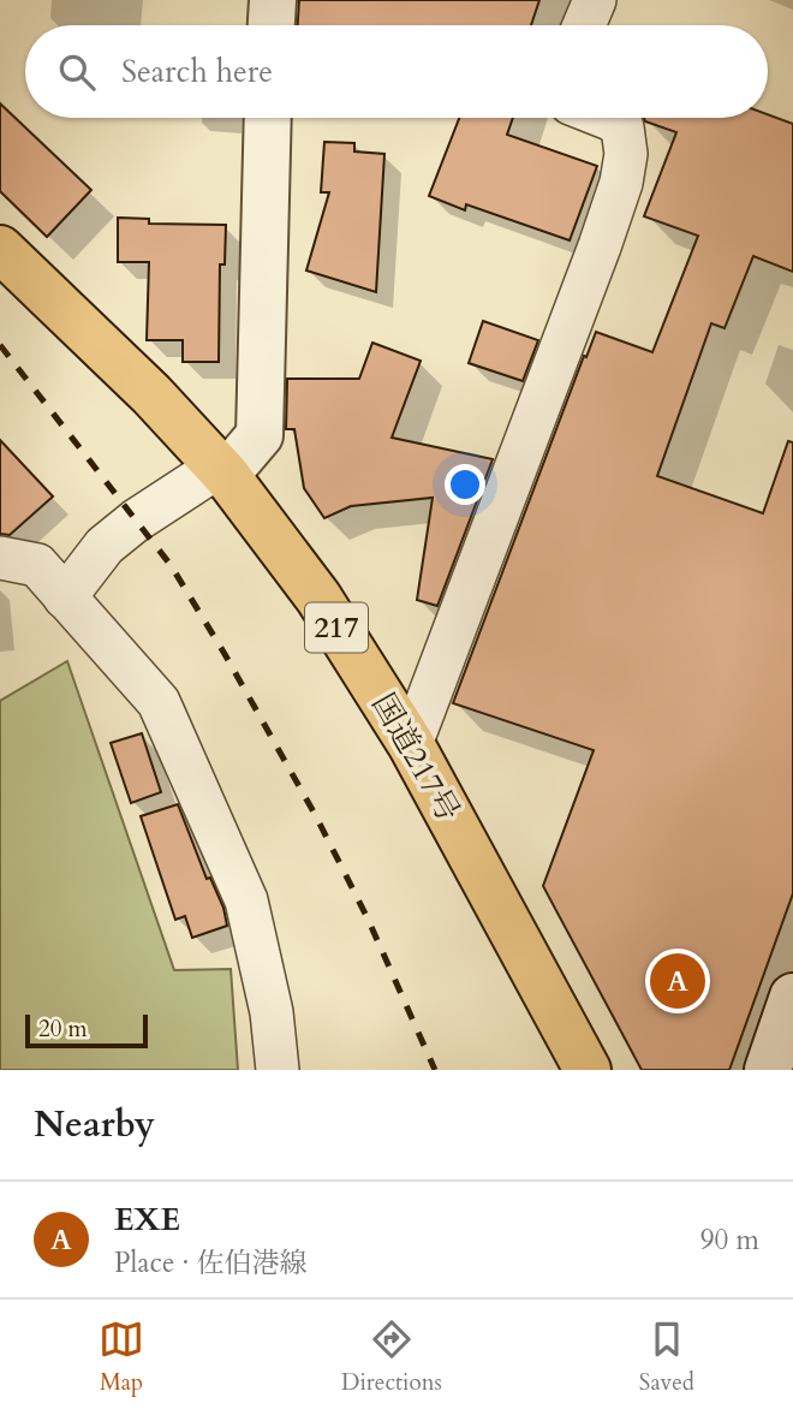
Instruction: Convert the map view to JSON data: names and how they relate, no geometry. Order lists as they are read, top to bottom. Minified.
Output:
{"streets":{"highway":["217","国道217号"]},"scale_bar":"20 m","page":{"search":"Search here","pins":"A","scale":"20 m","heading":"Nearby","list":[{"mark":"A","name":"EXE","note":"Place · 佐伯港線","value":"90 m"}],"nav":["Map","Directions","Saved"]}}
